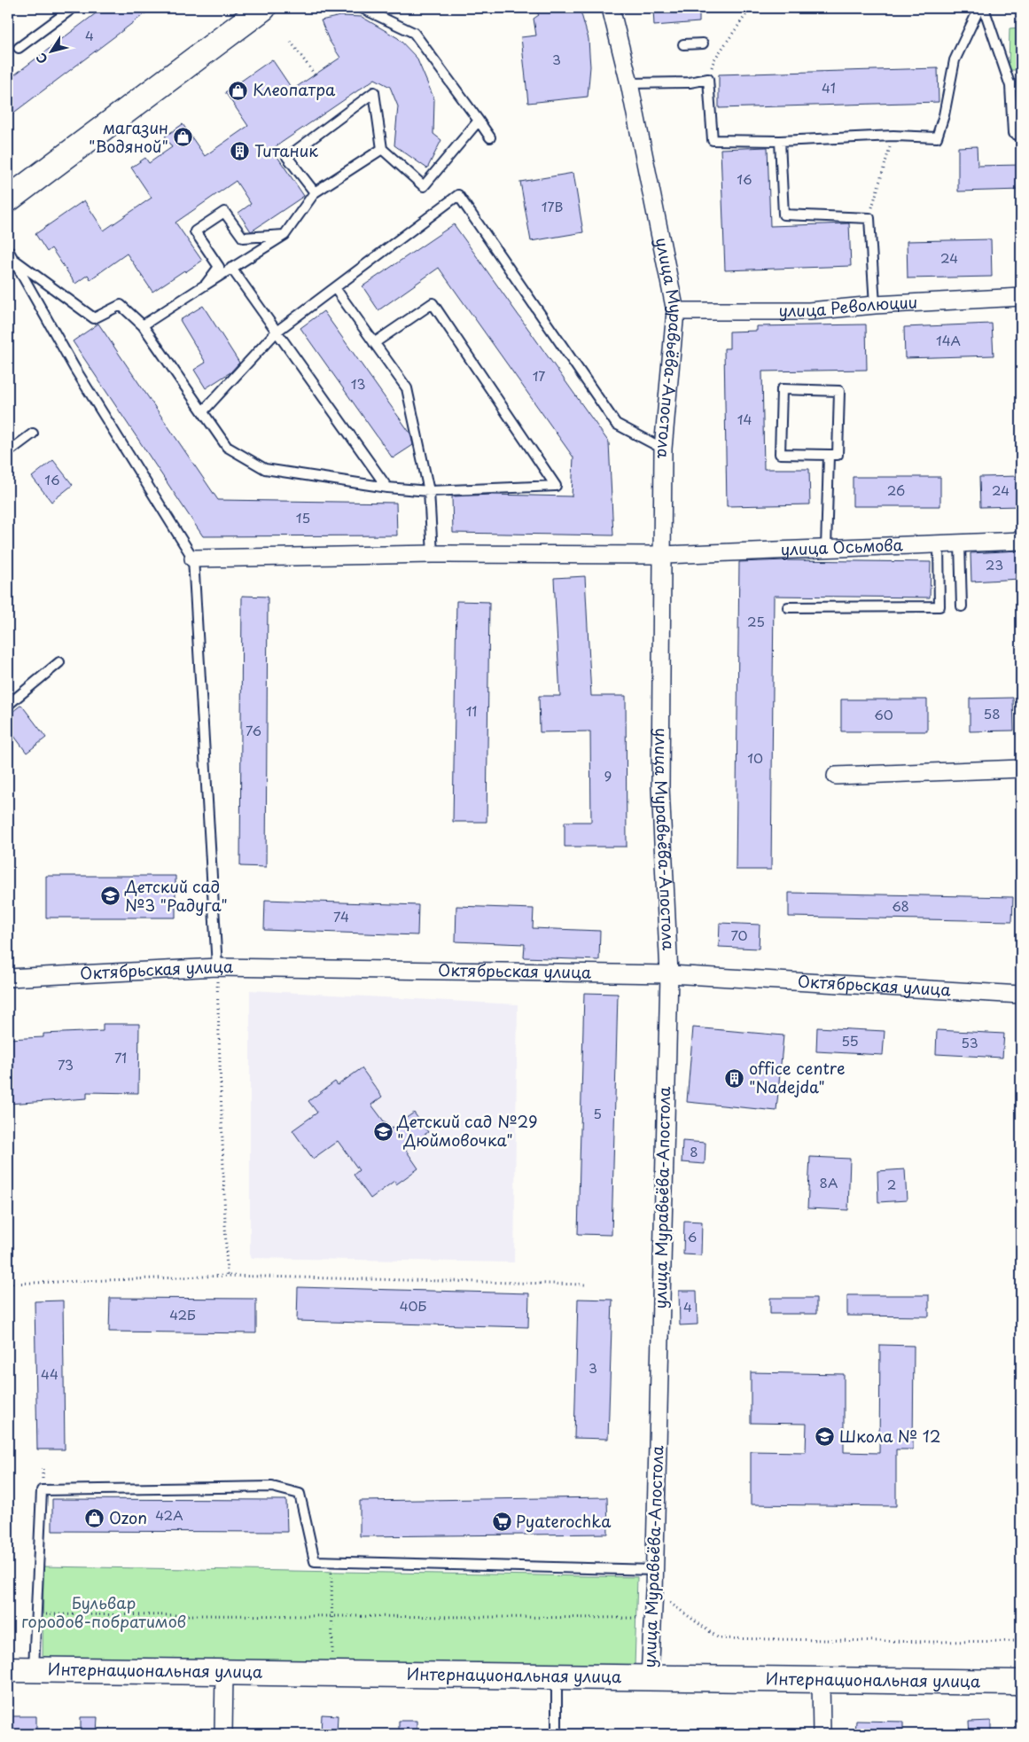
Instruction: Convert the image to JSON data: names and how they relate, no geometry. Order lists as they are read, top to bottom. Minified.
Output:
{"streets":{"main road":["Интернациональная улица"],"street":["улица Революции","улица Муравьёва-Апостола","улица Осьмова","Октябрьская улица"]},"crossings":[["улица Революции","улица Муравьёва-Апостола"],["улица Муравьёва-Апостола","улица Осьмова"],["улица Муравьёва-Апостола","Октябрьская улица"],["улица Муравьёва-Апостола","Интернациональная улица"]],"parks":["Бульвар городов-побратимов"],"places":{"shop":["Клеопатра","магазин \"Водяной\"","Ozon"],"building":["Титаник","office centre \"Nadejda\""],"school or university":["Детский сад №3 \"Радуга\"","Детский сад №29 \"Дюймовочка\"","Школа № 12"],"supermarket":["Pyaterochka"]},"house_numbers":["4","3","41","16","17В","24","14А","17","13","14","16","26","24","15","23","25","11","58","60","76","10","9","68","74","70","55","53","71","73","5","8","8А","2","6","40Б","4","42Б","3","44","42А"],"north":"bottom left"}
